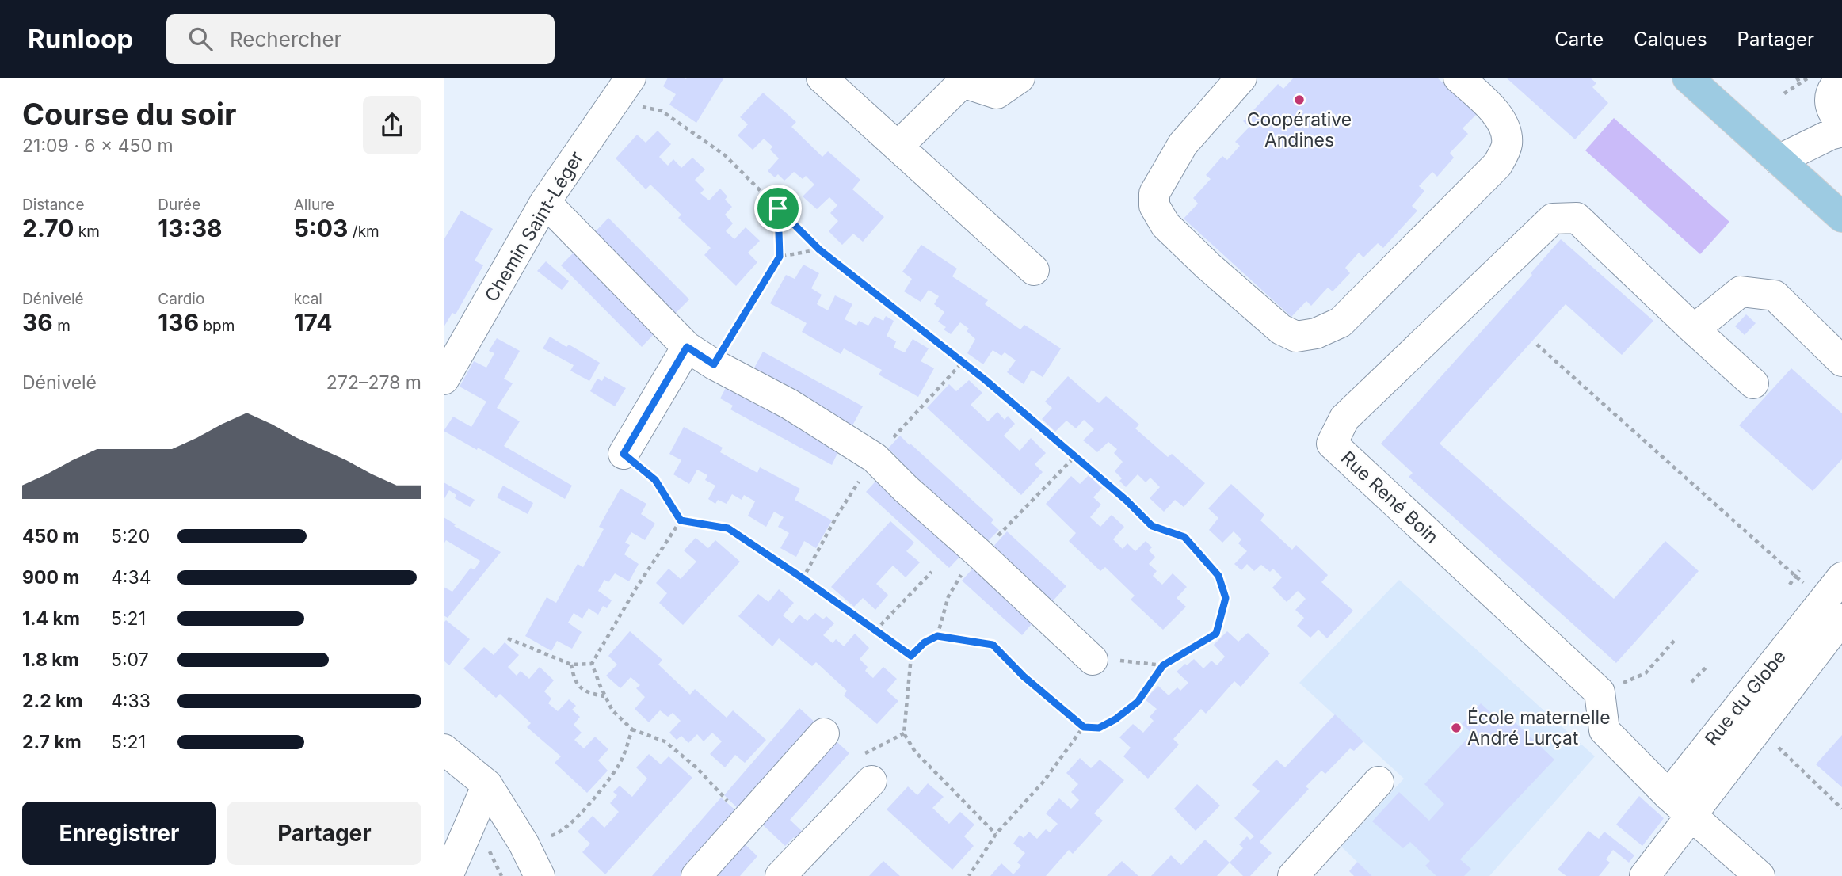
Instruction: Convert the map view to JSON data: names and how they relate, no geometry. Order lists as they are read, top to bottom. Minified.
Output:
{"streets":{"street":["Chemin Saint-Léger","Rue René Boin","Rue du Globe"]},"places":["Coopérative Andines","École maternelle André Lurçat"],"page":{"header":"Runloop","search":"Rechercher","nav":["Carte","Calques","Partager"],"heading":["Course du soir","21:09 · 6 × 450 m"],"stats":[["Distance","2.70 km"],["Durée","13:38"],["Allure","5:03 /km"],["Dénivelé","36 m"],["Cardio","136 bpm"],["kcal","174"]],"chart":["Dénivelé","272–278 m"],"list":[{"name":"450 m","note":"5:20"},{"name":"900 m","note":"4:34"},{"name":"1.4 km","note":"5:21"},{"name":"1.8 km","note":"5:07"},{"name":"2.2 km","note":"4:33"},{"name":"2.7 km","note":"5:21"}],"buttons":["Enregistrer","Partager"]}}
